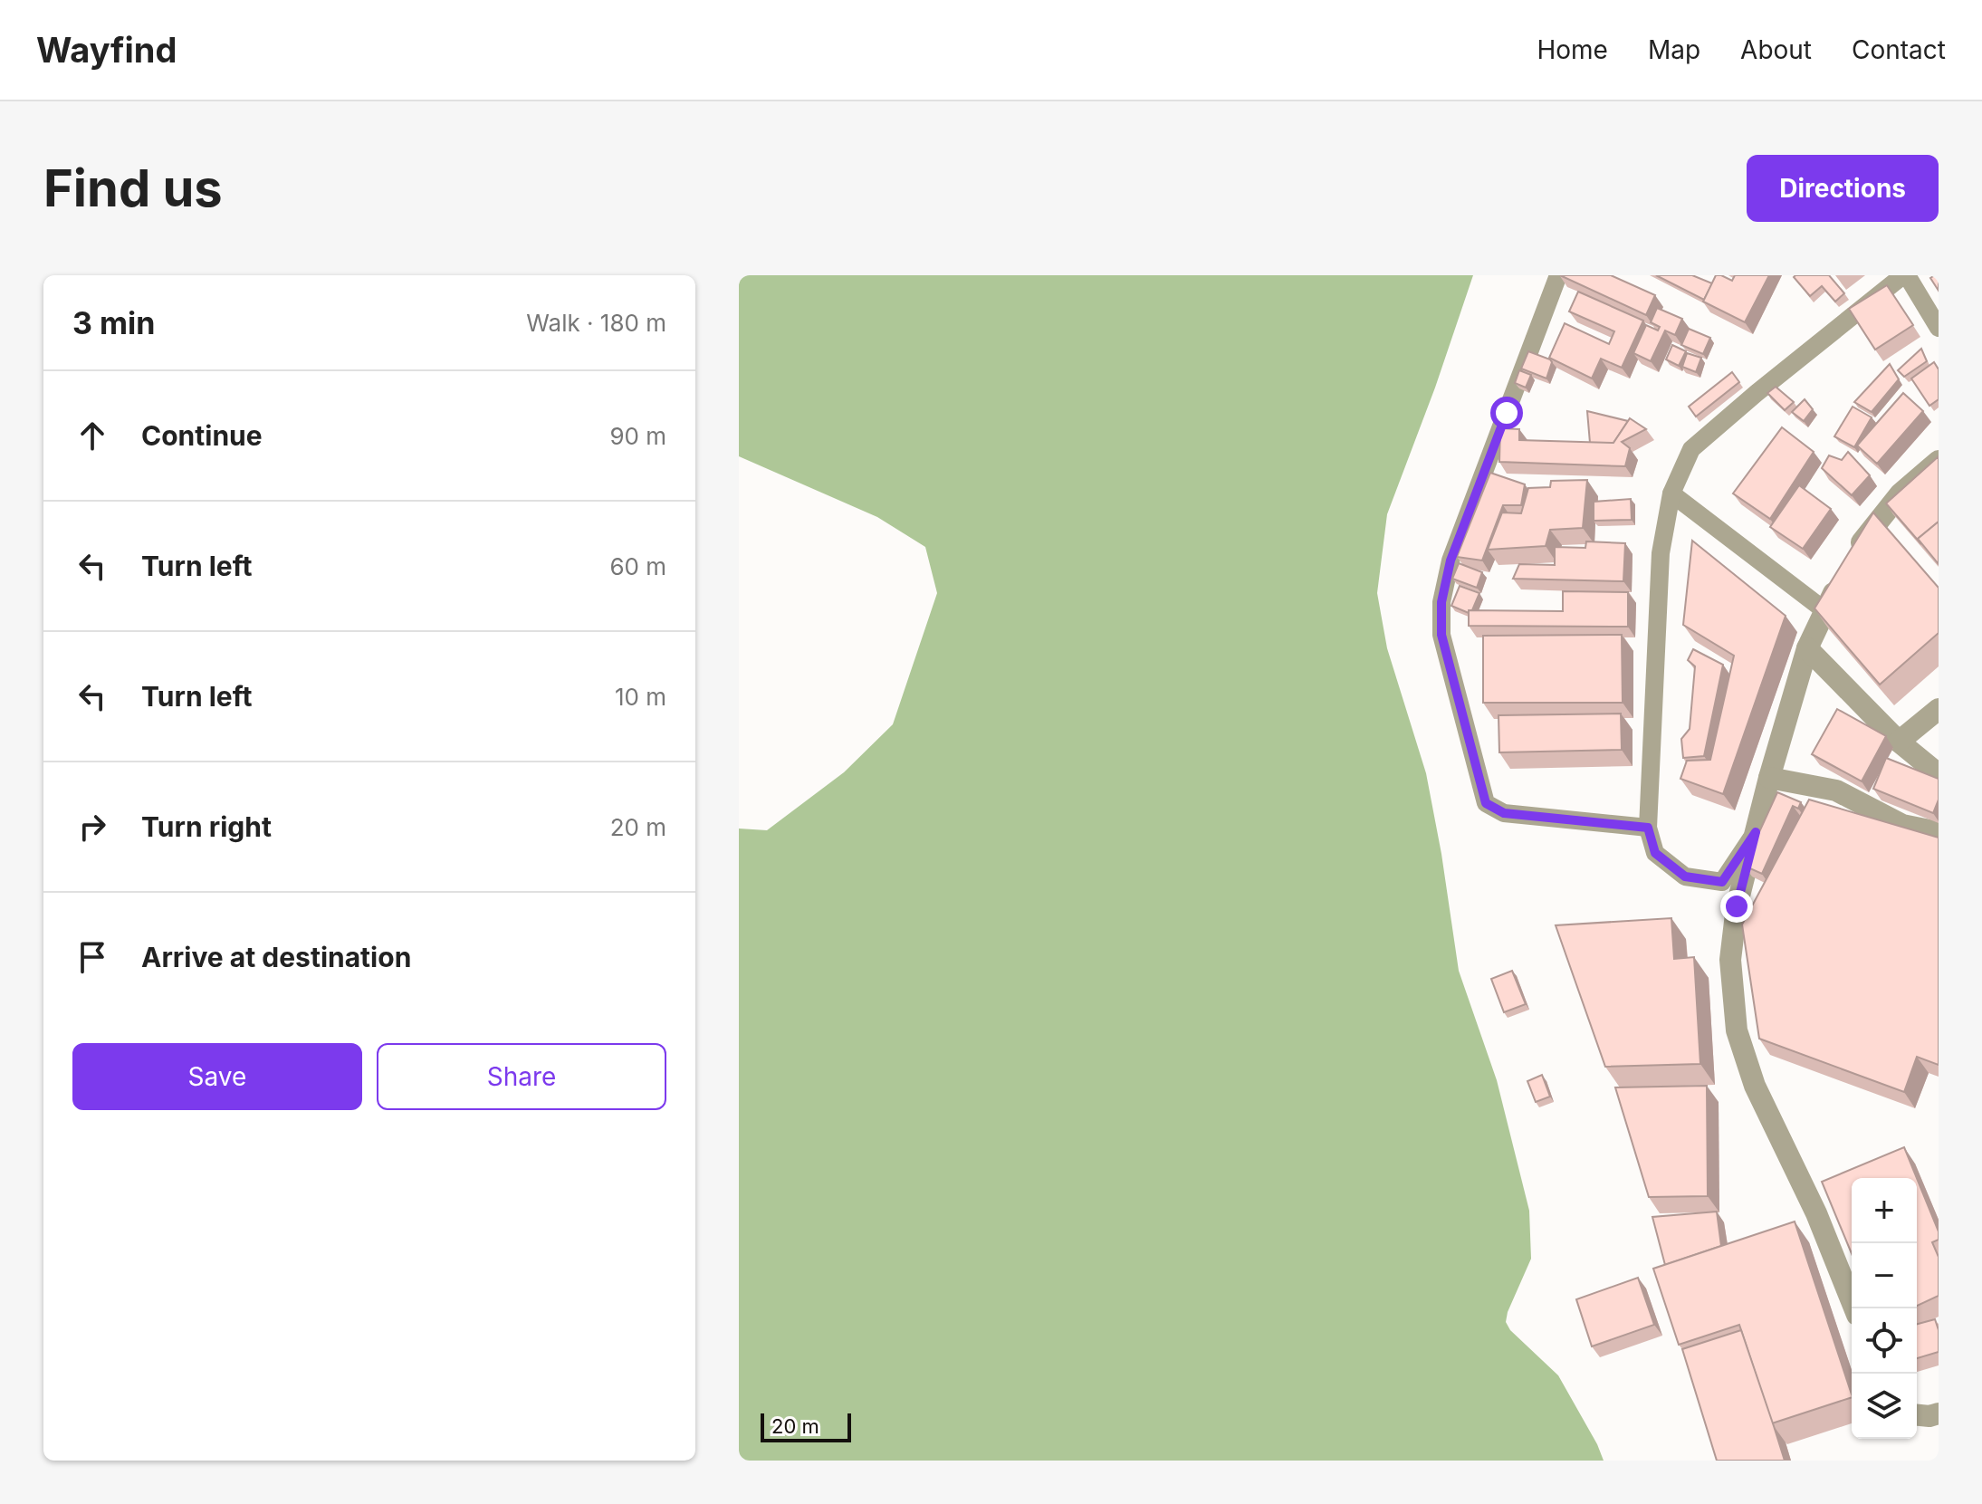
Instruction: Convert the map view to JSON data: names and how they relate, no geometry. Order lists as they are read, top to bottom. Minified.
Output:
{"scale_bar":"20 m","page":{"header":"Wayfind","nav":["Home","Map","About","Contact"],"buttons":["Directions",["Save","Share"]],"title":"Find us","heading":["3 min","Walk · 180 m"],"list":[["Continue","90 m"],["Turn left","60 m"],["Turn left","10 m"],["Turn right","20 m"],"Arrive at destination"],"map_buttons":["+","−"],"scale":"20 m"}}
